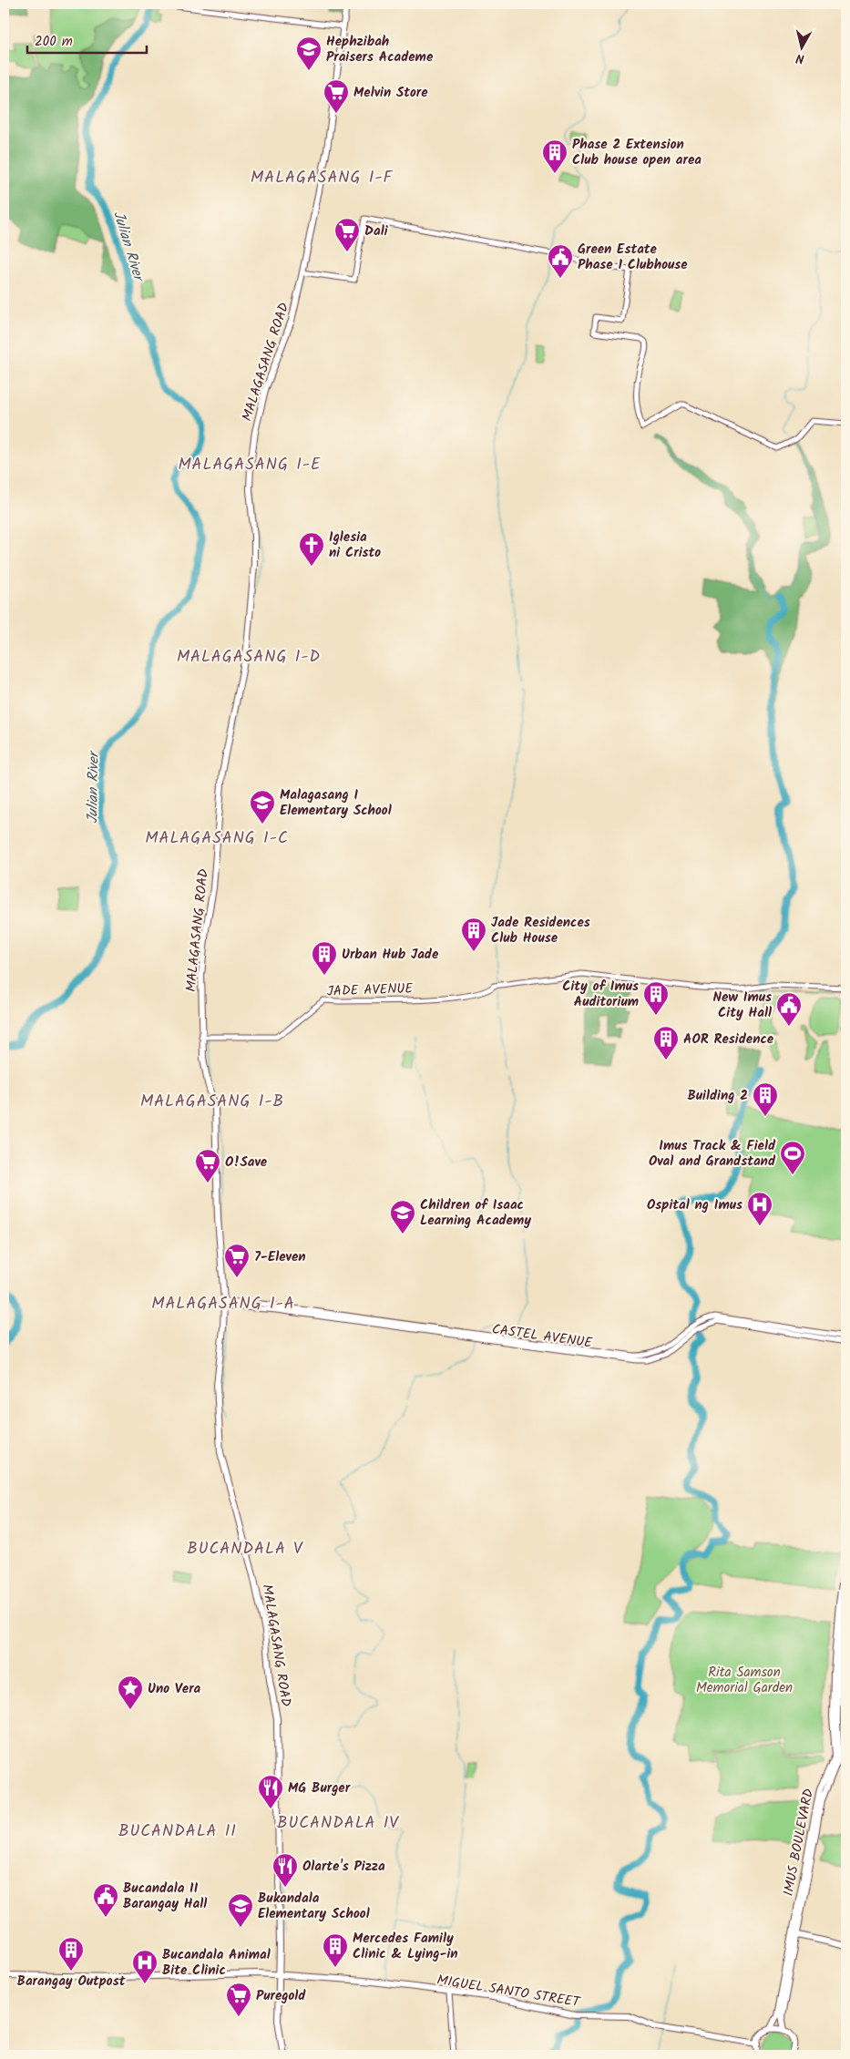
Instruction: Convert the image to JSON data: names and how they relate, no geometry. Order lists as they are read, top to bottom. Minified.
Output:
{"streets":{"main road":["MALAGASANG ROAD","IMUS BOULEVARD","MIGUEL SANTO STREET"],"street":["JADE AVENUE","CASTEL AVENUE"]},"crossings":[["MALAGASANG ROAD","JADE AVENUE"],["MALAGASANG ROAD","CASTEL AVENUE"],["MALAGASANG ROAD","MIGUEL SANTO STREET"],["IMUS BOULEVARD","MIGUEL SANTO STREET"]],"districts":["MALAGASANG I-F","MALAGASANG I-E","MALAGASANG I-D","MALAGASANG I-C","MALAGASANG I-B","MALAGASANG I-A","BUCANDALA V","BUCANDALA IV","BUCANDALA II"],"water":["Julian River"],"parks":["Rita Samson Memorial Garden"],"places":{"school or university":["Hephzibah Praisers Academe","Malagasang I Elementary School","Children of Isaac Learning Academy","Bukandala Elementary School"],"supermarket":["Melvin Store","Dali","O!Save","7-Eleven","Puregold"],"building":["Phase 2 Extension Club house open area","Jade Residences Club House","Urban Hub Jade","City of Imus Auditorium","AOR Residence","Building 2","Mercedes Family Clinic & Lying-in","Barangay Outpost"],"public building":["Green Estate Phase 1 Clubhouse","New Imus City Hall","Bucandala II Barangay Hall"],"church":["Iglesia ni Cristo"],"sports":["Imus Track & Field Oval and Grandstand"],"hospital":["Ospital ng Imus","Bucandala Animal Bite Clinic"],"place":["Uno Vera"],"restaurant":["MG Burger","Olarte's Pizza"]},"scale_bar":"200 m","north":"bottom"}
